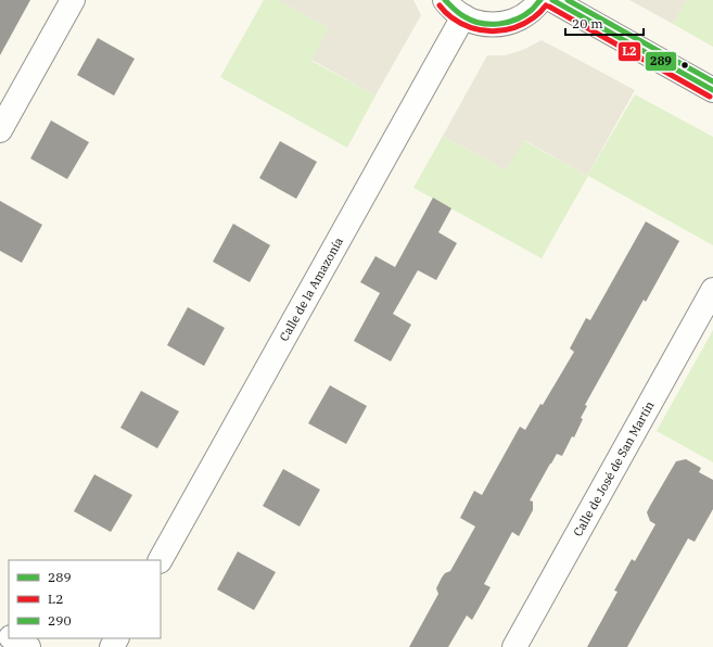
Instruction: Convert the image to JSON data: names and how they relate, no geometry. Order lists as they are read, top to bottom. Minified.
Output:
{"streets":{"street":["Calle de la Amazonía","Calle de José de San Martín"]},"lines":["transit line 289","transit line 290","transit line L2"],"legend":["289","L2","290"],"scale_bar":"20 m"}
